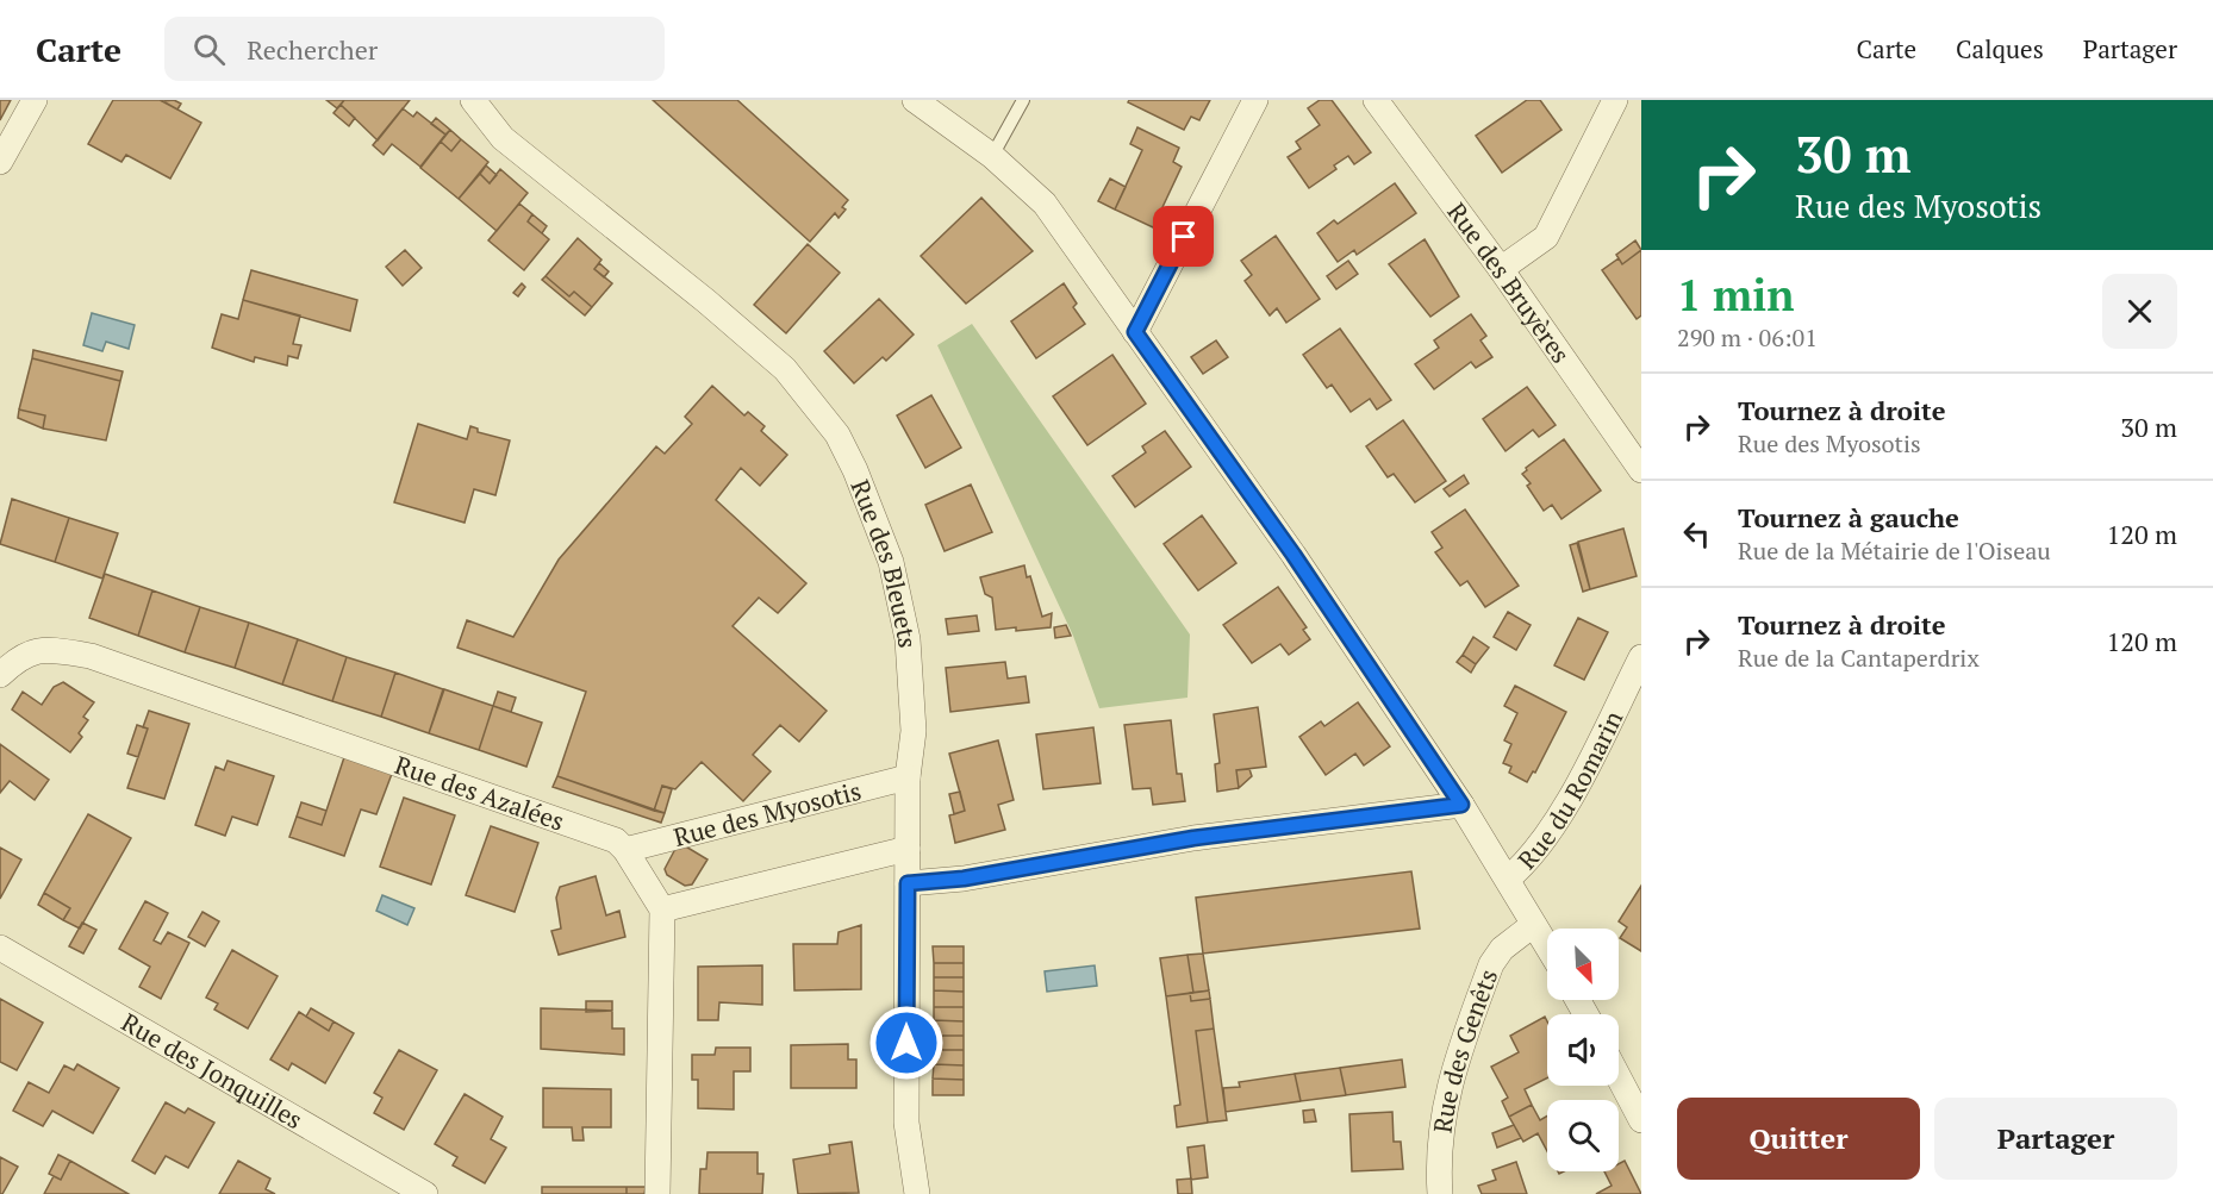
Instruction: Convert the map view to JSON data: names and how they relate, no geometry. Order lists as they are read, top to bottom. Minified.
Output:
{"streets":{"street":["Rue des Bruyères","Rue des Bleuets","Rue du Romarin","Rue des Azalées","Rue des Myosotis","Rue des Genêts","Rue des Jonquilles"]},"crossings":[["Rue des Bleuets","Rue des Myosotis"],["Rue des Azalées","Rue des Myosotis"]],"north":"bottom right","page":{"header":"Carte","search":"Rechercher","nav":["Carte","Calques","Partager"],"turn":["30 m","Rue des Myosotis"],"heading":["1 min","290 m · 06:01"],"list":[{"name":"Tournez à droite","note":"Rue des Myosotis","value":"30 m"},{"name":"Tournez à gauche","note":"Rue de la Métairie de l'Oiseau","value":"120 m"},{"name":"Tournez à droite","note":"Rue de la Cantaperdrix","value":"120 m"}],"buttons":["Quitter","Partager"]}}
